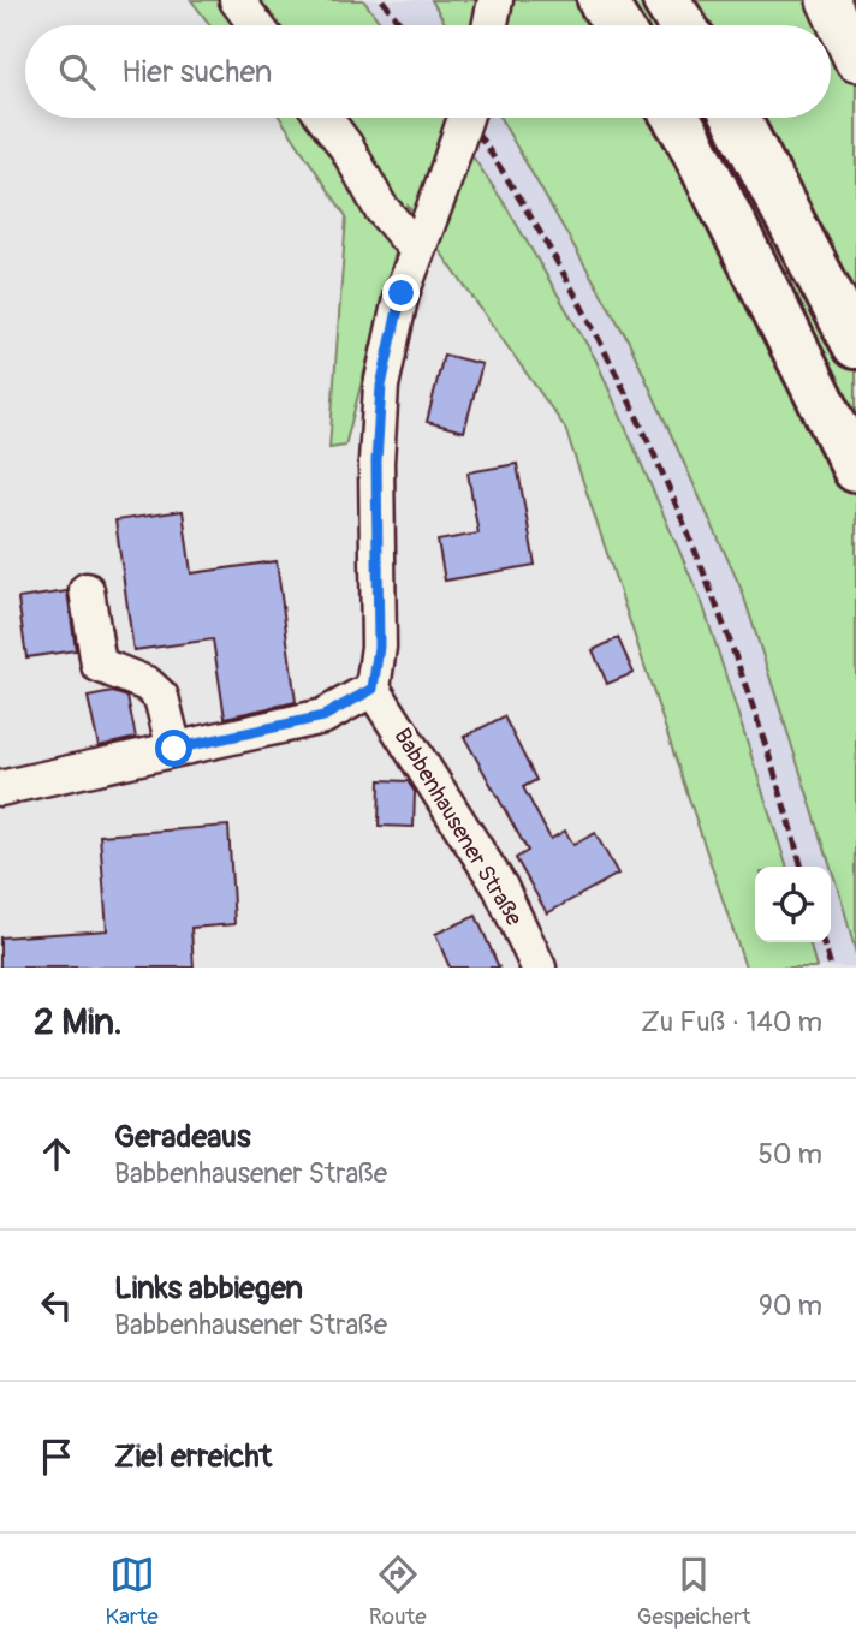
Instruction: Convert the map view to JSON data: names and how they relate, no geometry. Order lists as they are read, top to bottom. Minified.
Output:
{"streets":{"street":["Babbenhausener Straße"]},"page":{"search":"Hier suchen","heading":["2 Min.","Zu Fuß · 140 m"],"list":[["Geradeaus","Babbenhausener Straße","50 m"],["Links abbiegen","Babbenhausener Straße","90 m"],"Ziel erreicht"],"nav":["Karte","Route","Gespeichert"]}}
